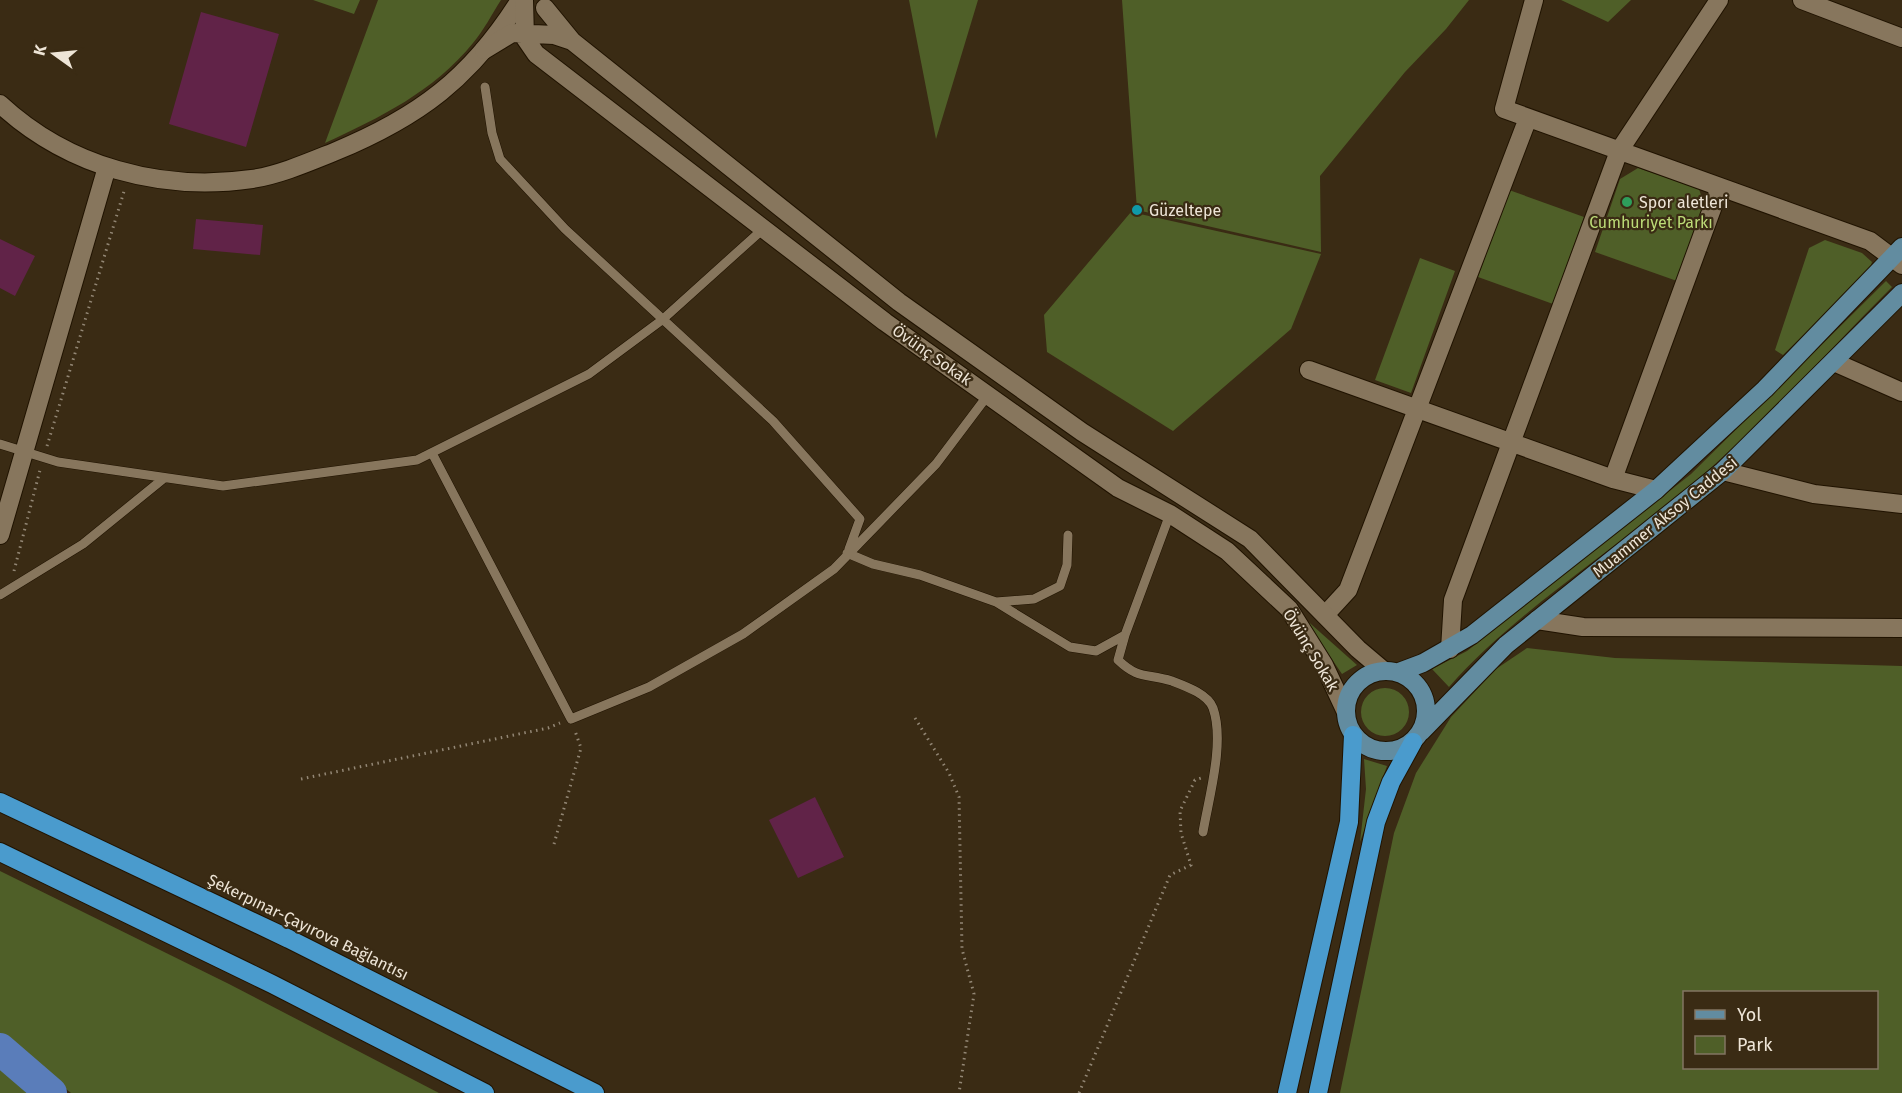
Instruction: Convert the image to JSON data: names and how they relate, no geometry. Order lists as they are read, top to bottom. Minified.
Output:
{"streets":{"highway":["Şekerpınar-Çayırova Bağlantısı"],"main road":["Muammer Aksoy Caddesi"],"street":["Övünç Sokak"]},"crossings":[["Övünç Sokak","Muammer Aksoy Caddesi"]],"parks":["Cumhuriyet Parkı"],"places":["Spor aletleri","Güzeltepe"],"legend":["Yol","Park"],"north":"left"}
